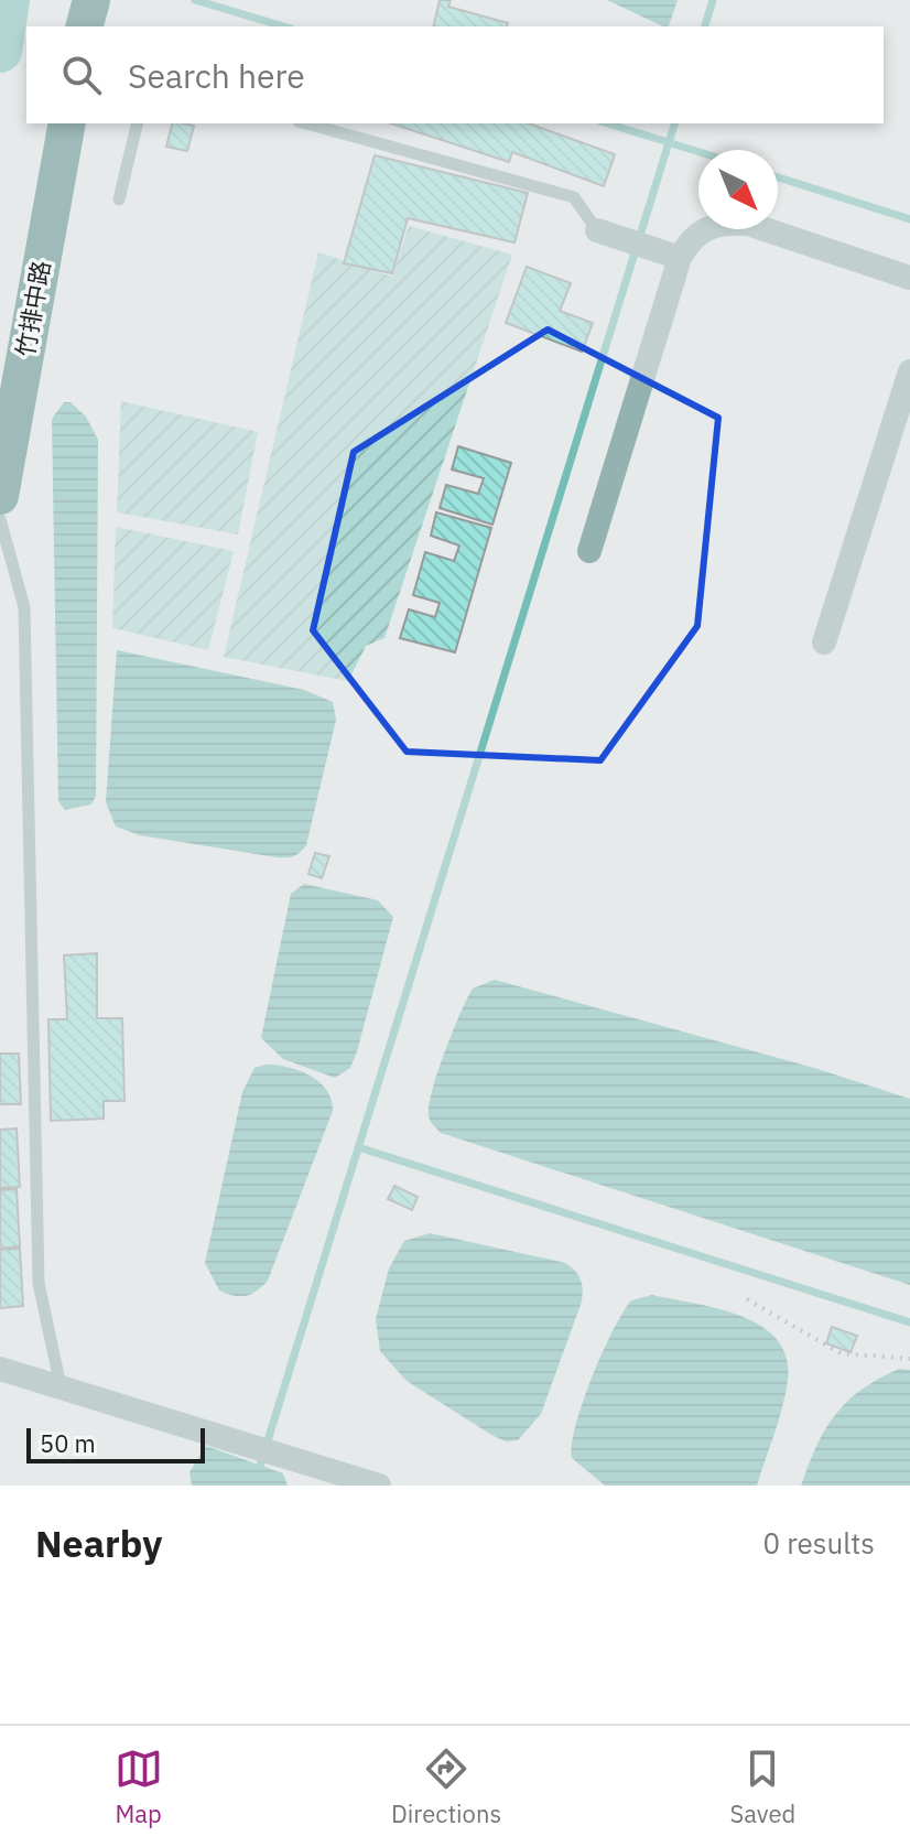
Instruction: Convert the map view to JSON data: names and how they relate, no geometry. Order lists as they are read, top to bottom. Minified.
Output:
{"streets":{"main road":["竹排中路"]},"scale_bar":"50 m","north":"bottom right","page":{"search":"Search here","scale":"50 m","heading":["Nearby","0 results"],"nav":["Map","Directions","Saved"]}}
